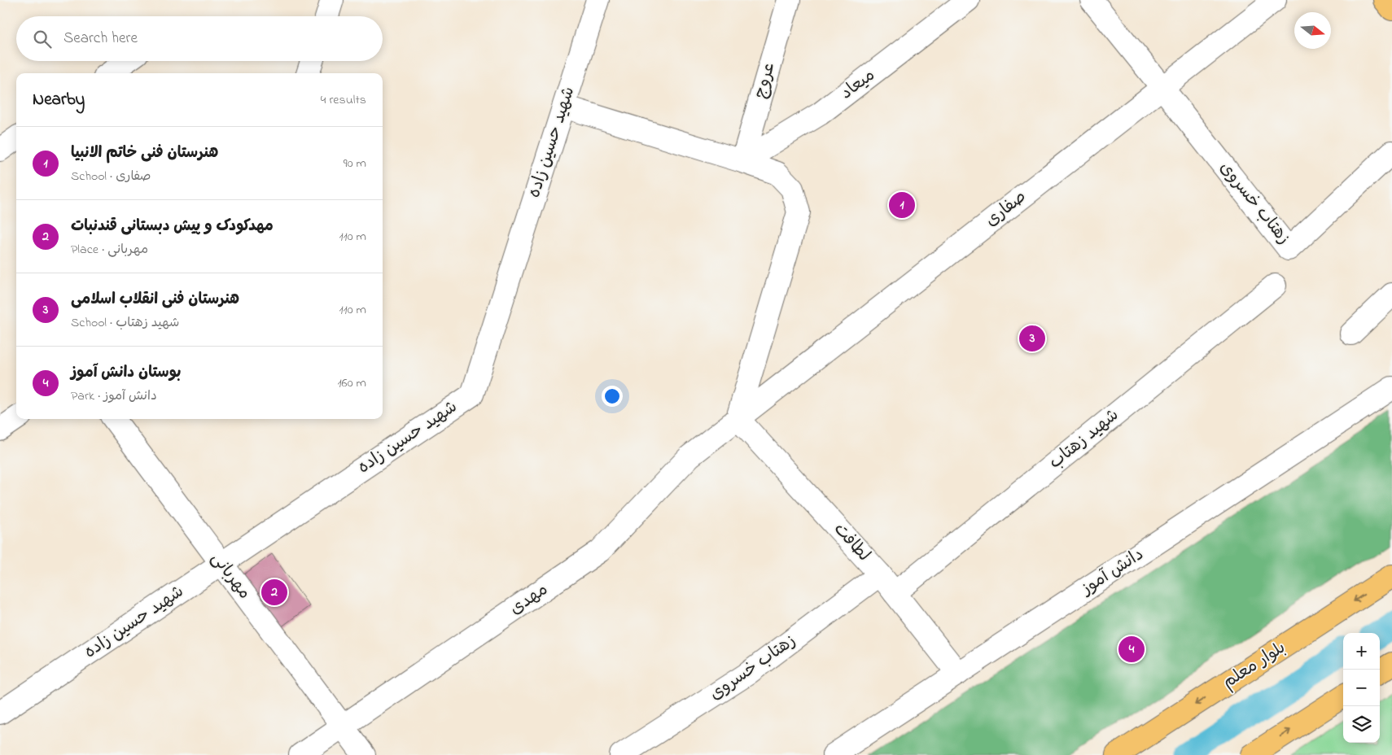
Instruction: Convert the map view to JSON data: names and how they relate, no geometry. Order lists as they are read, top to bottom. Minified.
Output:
{"streets":{"main road":["بلوار معلم"],"street":["عروج","میعاد","شهید حسین زاده","زهتاب خسروی","صفاری","شهید زهتاب","لطافت","دانش آموز","مهربانی","مهدی"]},"crossings":[["عروج","میعاد"],["شهید حسین زاده","مهربانی"],["زهتاب خسروی","صفاری"],["زهتاب خسروی","لطافت"],["صفاری","لطافت"],["صفاری","مهدی"],["شهید زهتاب","لطافت"],["لطافت","دانش آموز"],["لطافت","مهدی"],["مهربانی","مهدی"]],"north":"right","page":{"search":"Search here","heading":["Nearby","4 results"],"list":[{"mark":"1","name":"هنرستان فنی خاتم الانبیا","note":"School · صفاری","value":"90 m"},{"mark":"2","name":"مهدکودک و پیش دبستانی قندنبات","note":"Place · مهربانی","value":"110 m"},{"mark":"3","name":"هنرستان فنی انقلاب اسلامی","note":"School · شهید زهتاب","value":"110 m"},{"mark":"4","name":"بوستان دانش آموز","note":"Park · دانش آموز","value":"160 m"}],"pins":["1","3","2","4"],"map_buttons":["+","−"]}}
